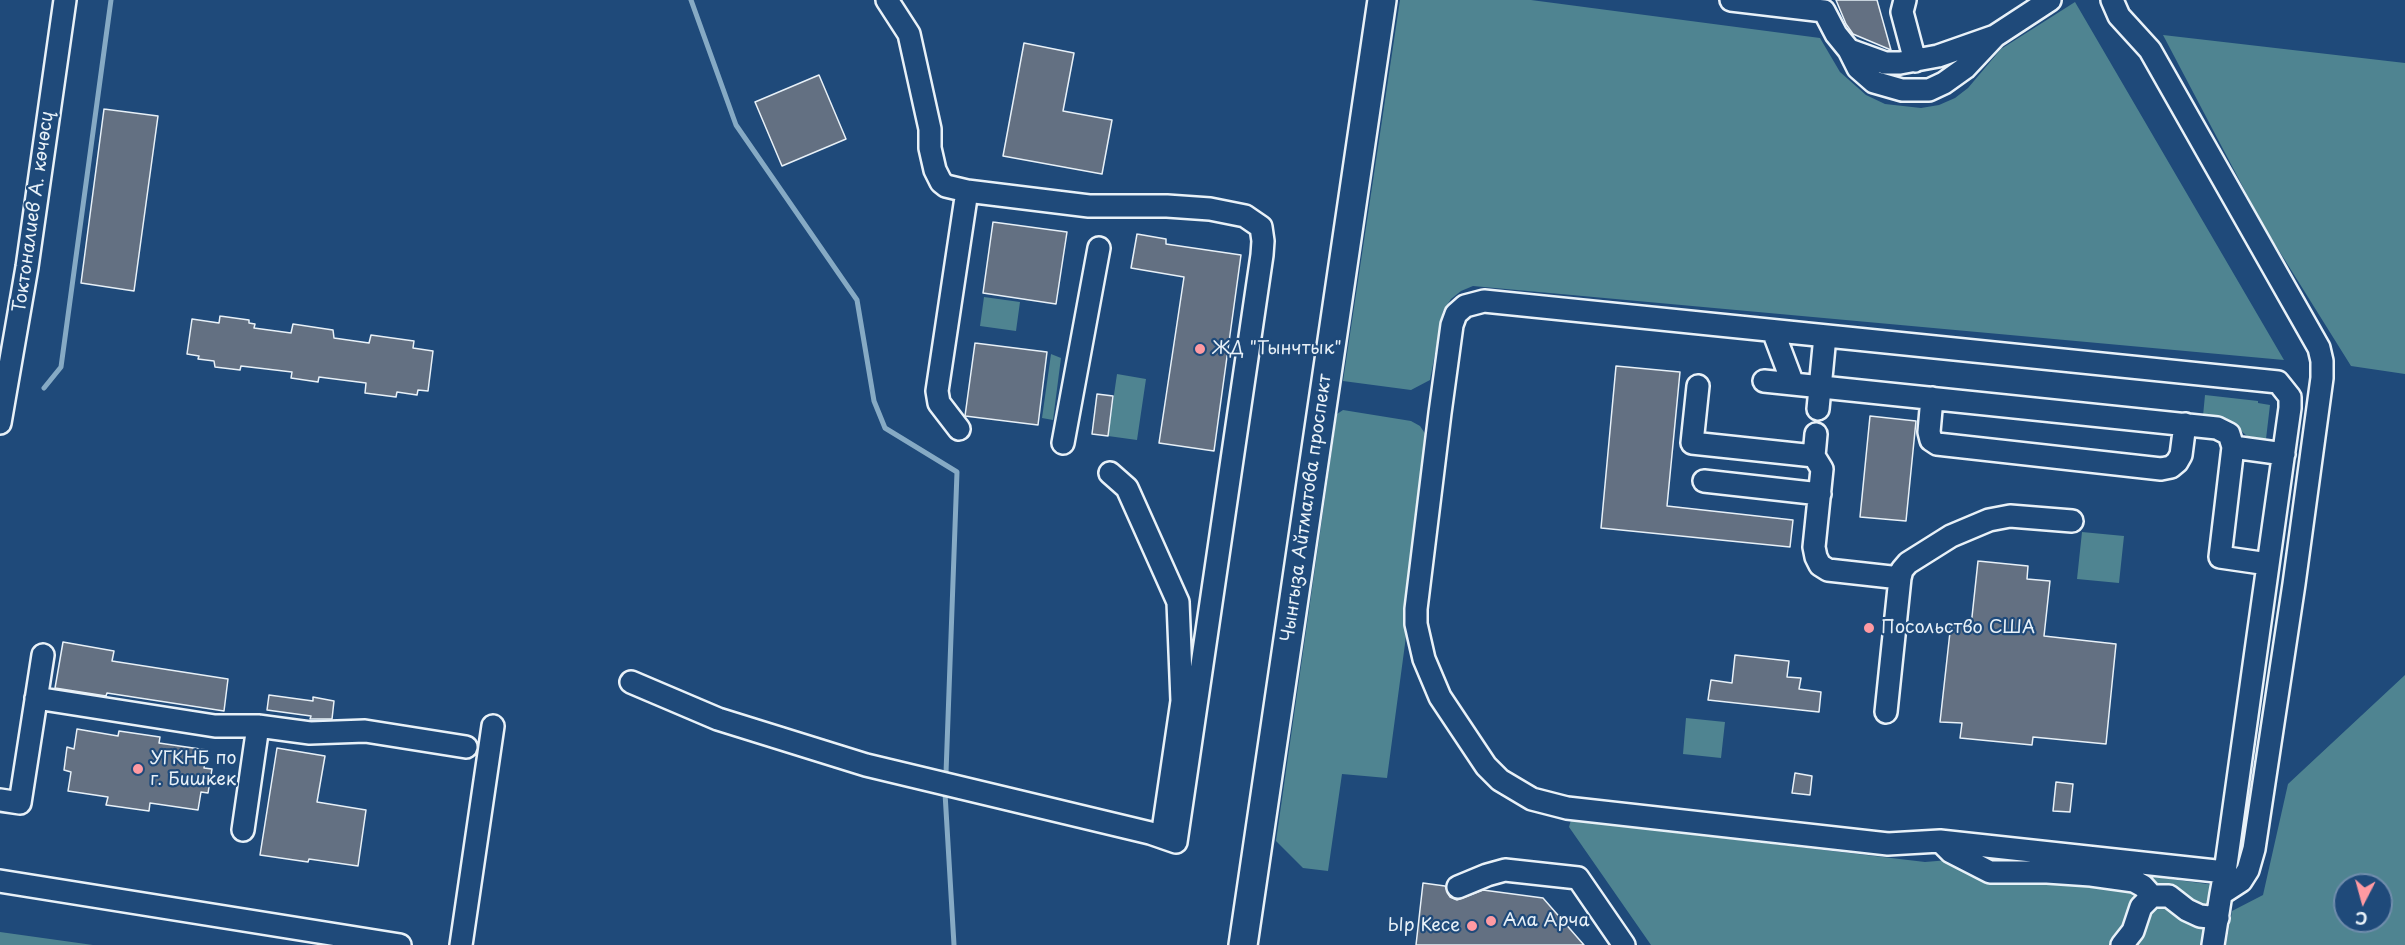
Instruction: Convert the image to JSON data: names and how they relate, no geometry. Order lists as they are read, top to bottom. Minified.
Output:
{"streets":{"main road":["Чынгыза Айтматова проспект"],"street":["Токтоналиев А. көчөсү"]},"places":["ЖД \"Тынчтык\"","Посольство США","УГКНБ по г. Бишкек","Ала Арча","Ыр Кесе"],"north":"bottom"}
